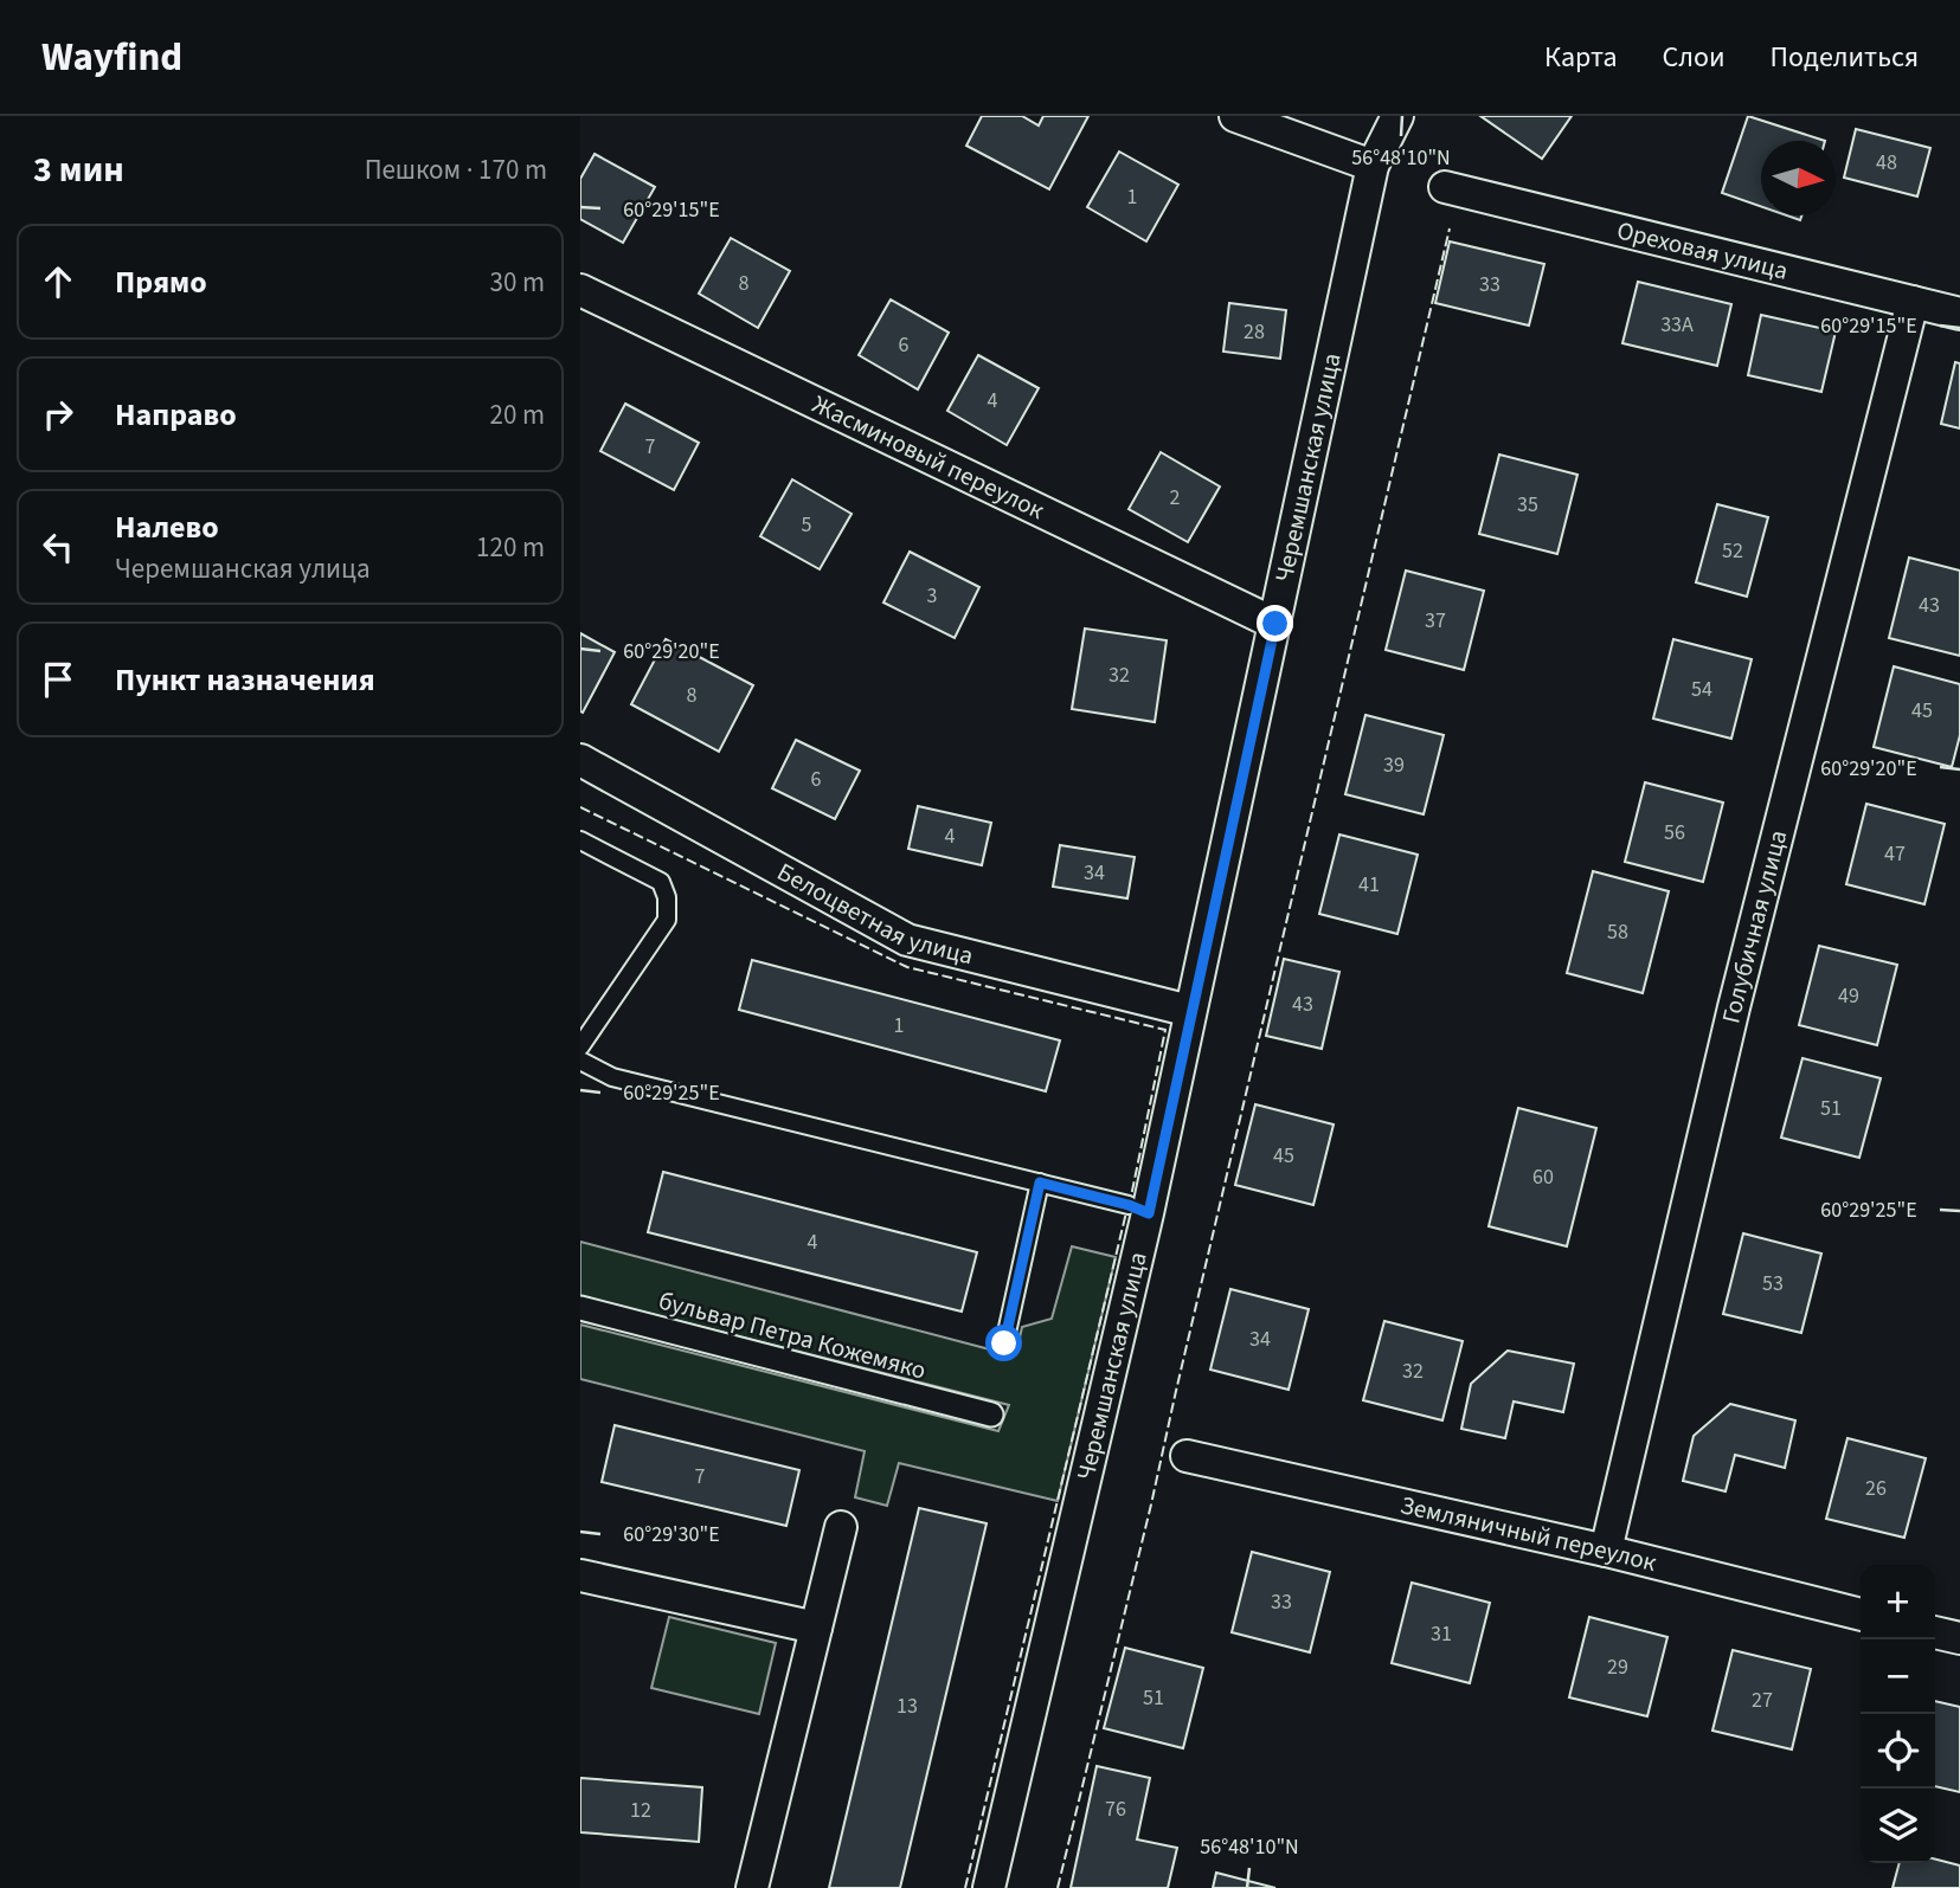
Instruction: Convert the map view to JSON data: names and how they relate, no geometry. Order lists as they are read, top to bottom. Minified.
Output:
{"streets":{"street":["Ореховая улица","Жасминовый переулок","Черемшанская улица","Белоцветная улица","Голубичная улица","бульвар Петра Кожемяко","Земляничный переулок"]},"crossings":[["Ореховая улица","Голубичная улица"],["Жасминовый переулок","Черемшанская улица"],["Черемшанская улица","Белоцветная улица"],["Голубичная улица","Земляничный переулок"]],"house_numbers":["48","1","8","33","33А","28","6","4","7","2","35","5","52","3","43","37","32","54","8","45","39","6","56","4","47","34","41","58","49","43","1","51","45","60","4","53","34","32","7","26","33","31","29","51","27","13","76","12"],"north":"right","page":{"header":"Wayfind","nav":["Карта","Слои","Поделиться"],"heading":["3 мин","Пешком · 170 m"],"list":[["Прямо","30 m"],["Направо","20 m"],["Налево","Черемшанская улица","120 m"],"Пункт назначения"],"map_buttons":["+","−"]},"coordinates":["56°48'10\"N","60°29'15\"E","60°29'20\"E","60°29'25\"E","60°29'30\"E"]}
